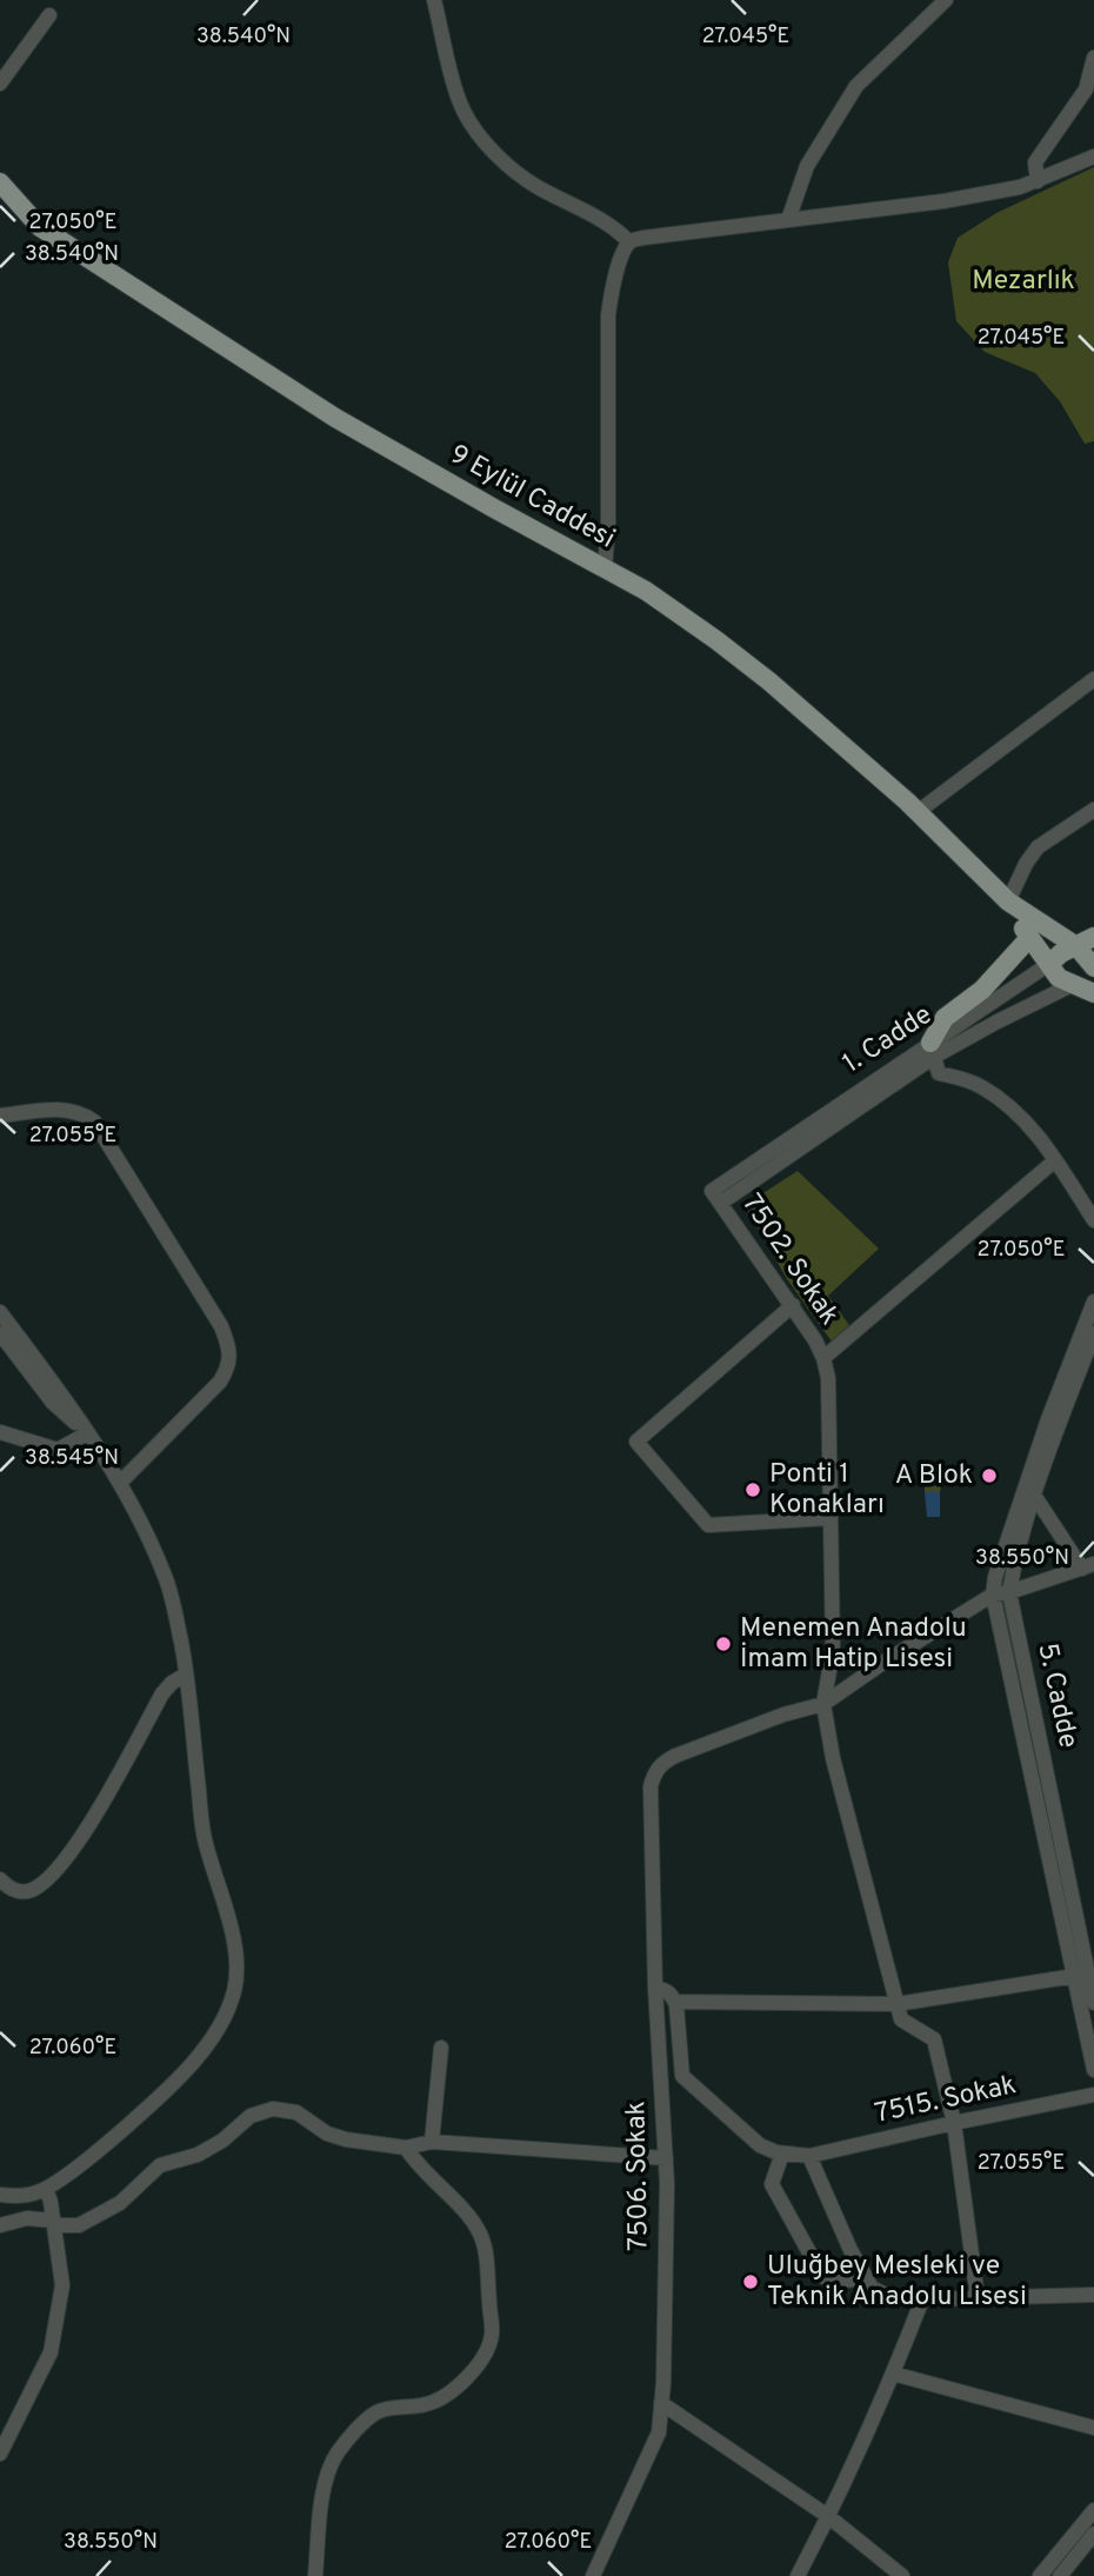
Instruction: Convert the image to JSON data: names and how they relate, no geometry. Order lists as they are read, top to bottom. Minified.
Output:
{"streets":{"main road":["9 Eylül Caddesi","1. Cadde"],"street":["7502. Sokak","5. Cadde","7515. Sokak","7506. Sokak"]},"crossings":[["9 Eylül Caddesi","1. Cadde"],["1. Cadde","7502. Sokak"],["7502. Sokak","7506. Sokak"]],"parks":["Mezarlık"],"places":["A Blok","Ponti 1 Konakları","Menemen Anadolu İmam Hatip Lisesi","Uluğbey Mesleki ve Teknik Anadolu Lisesi"],"coordinates":["27.045°E","38.540°N","27.050°E","27.055°E","38.545°N","38.550°N","27.060°E"]}
